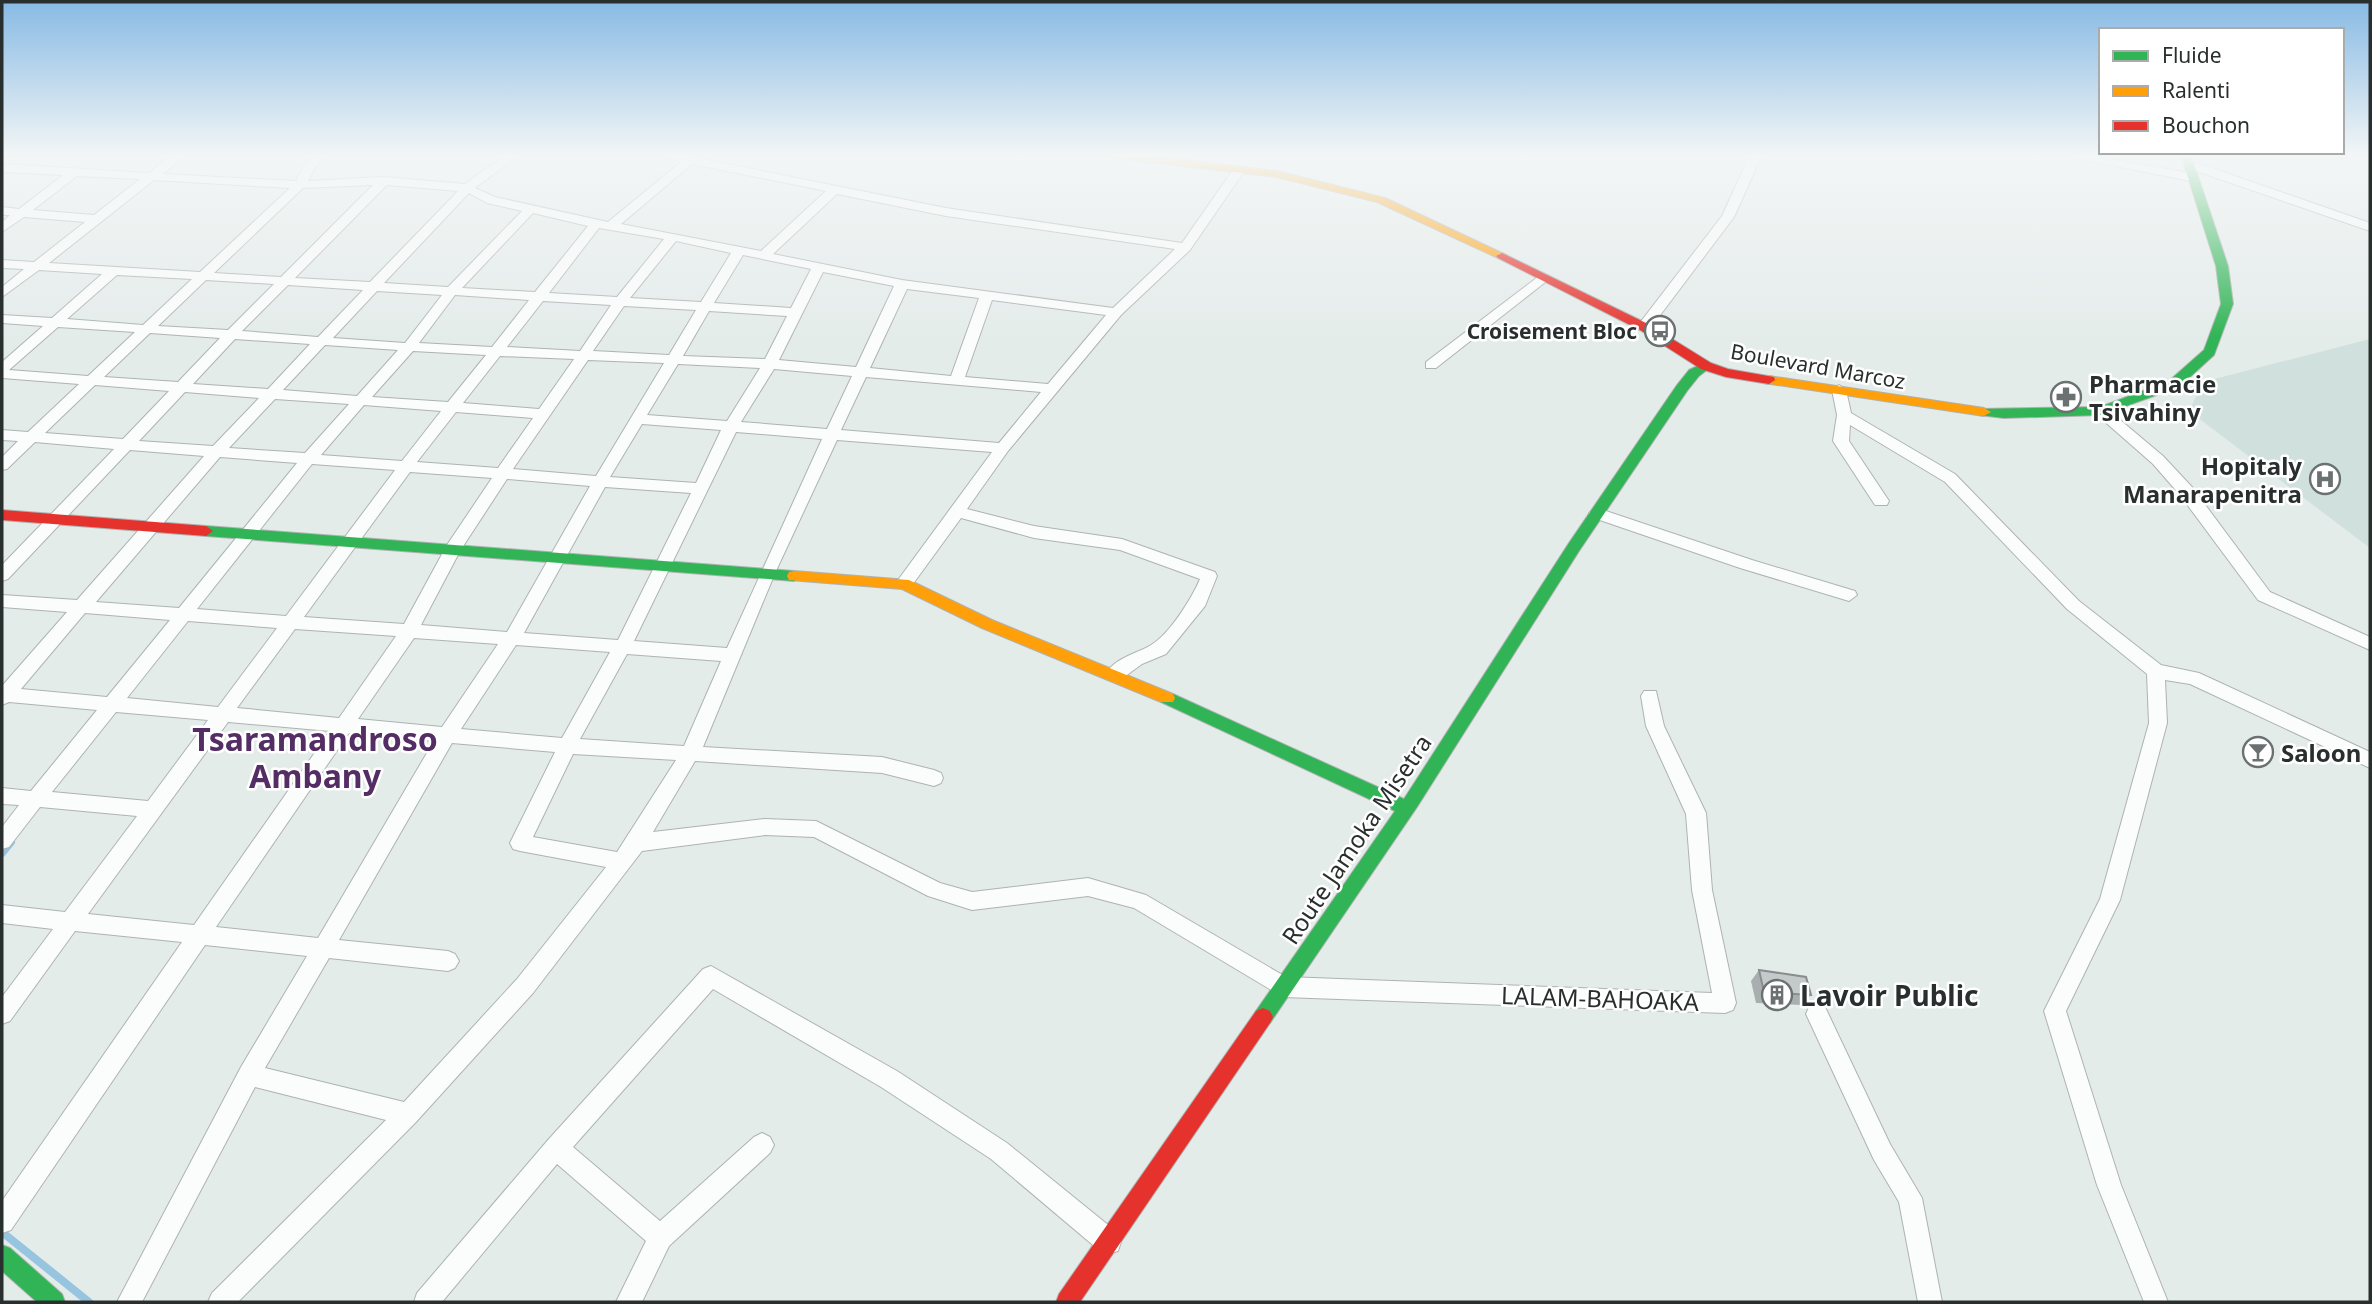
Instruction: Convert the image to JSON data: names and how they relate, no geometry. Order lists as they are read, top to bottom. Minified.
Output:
{"streets":{"street":["Boulevard Marcoz","Route Jamoka Misetra","LALAM-BAHOAKA"]},"crossings":[["Boulevard Marcoz","Route Jamoka Misetra"],["Route Jamoka Misetra","LALAM-BAHOAKA"]],"districts":["Tsaramandroso Ambany"],"places":{"bus stop":["Croisement Bloc"],"pharmacy":["Pharmacie Tsivahiny"],"hospital":["Hopitaly Manarapenitra"],"bar":["Saloon"],"building":["Lavoir Public"]},"legend":["Fluide","Ralenti","Bouchon"]}
